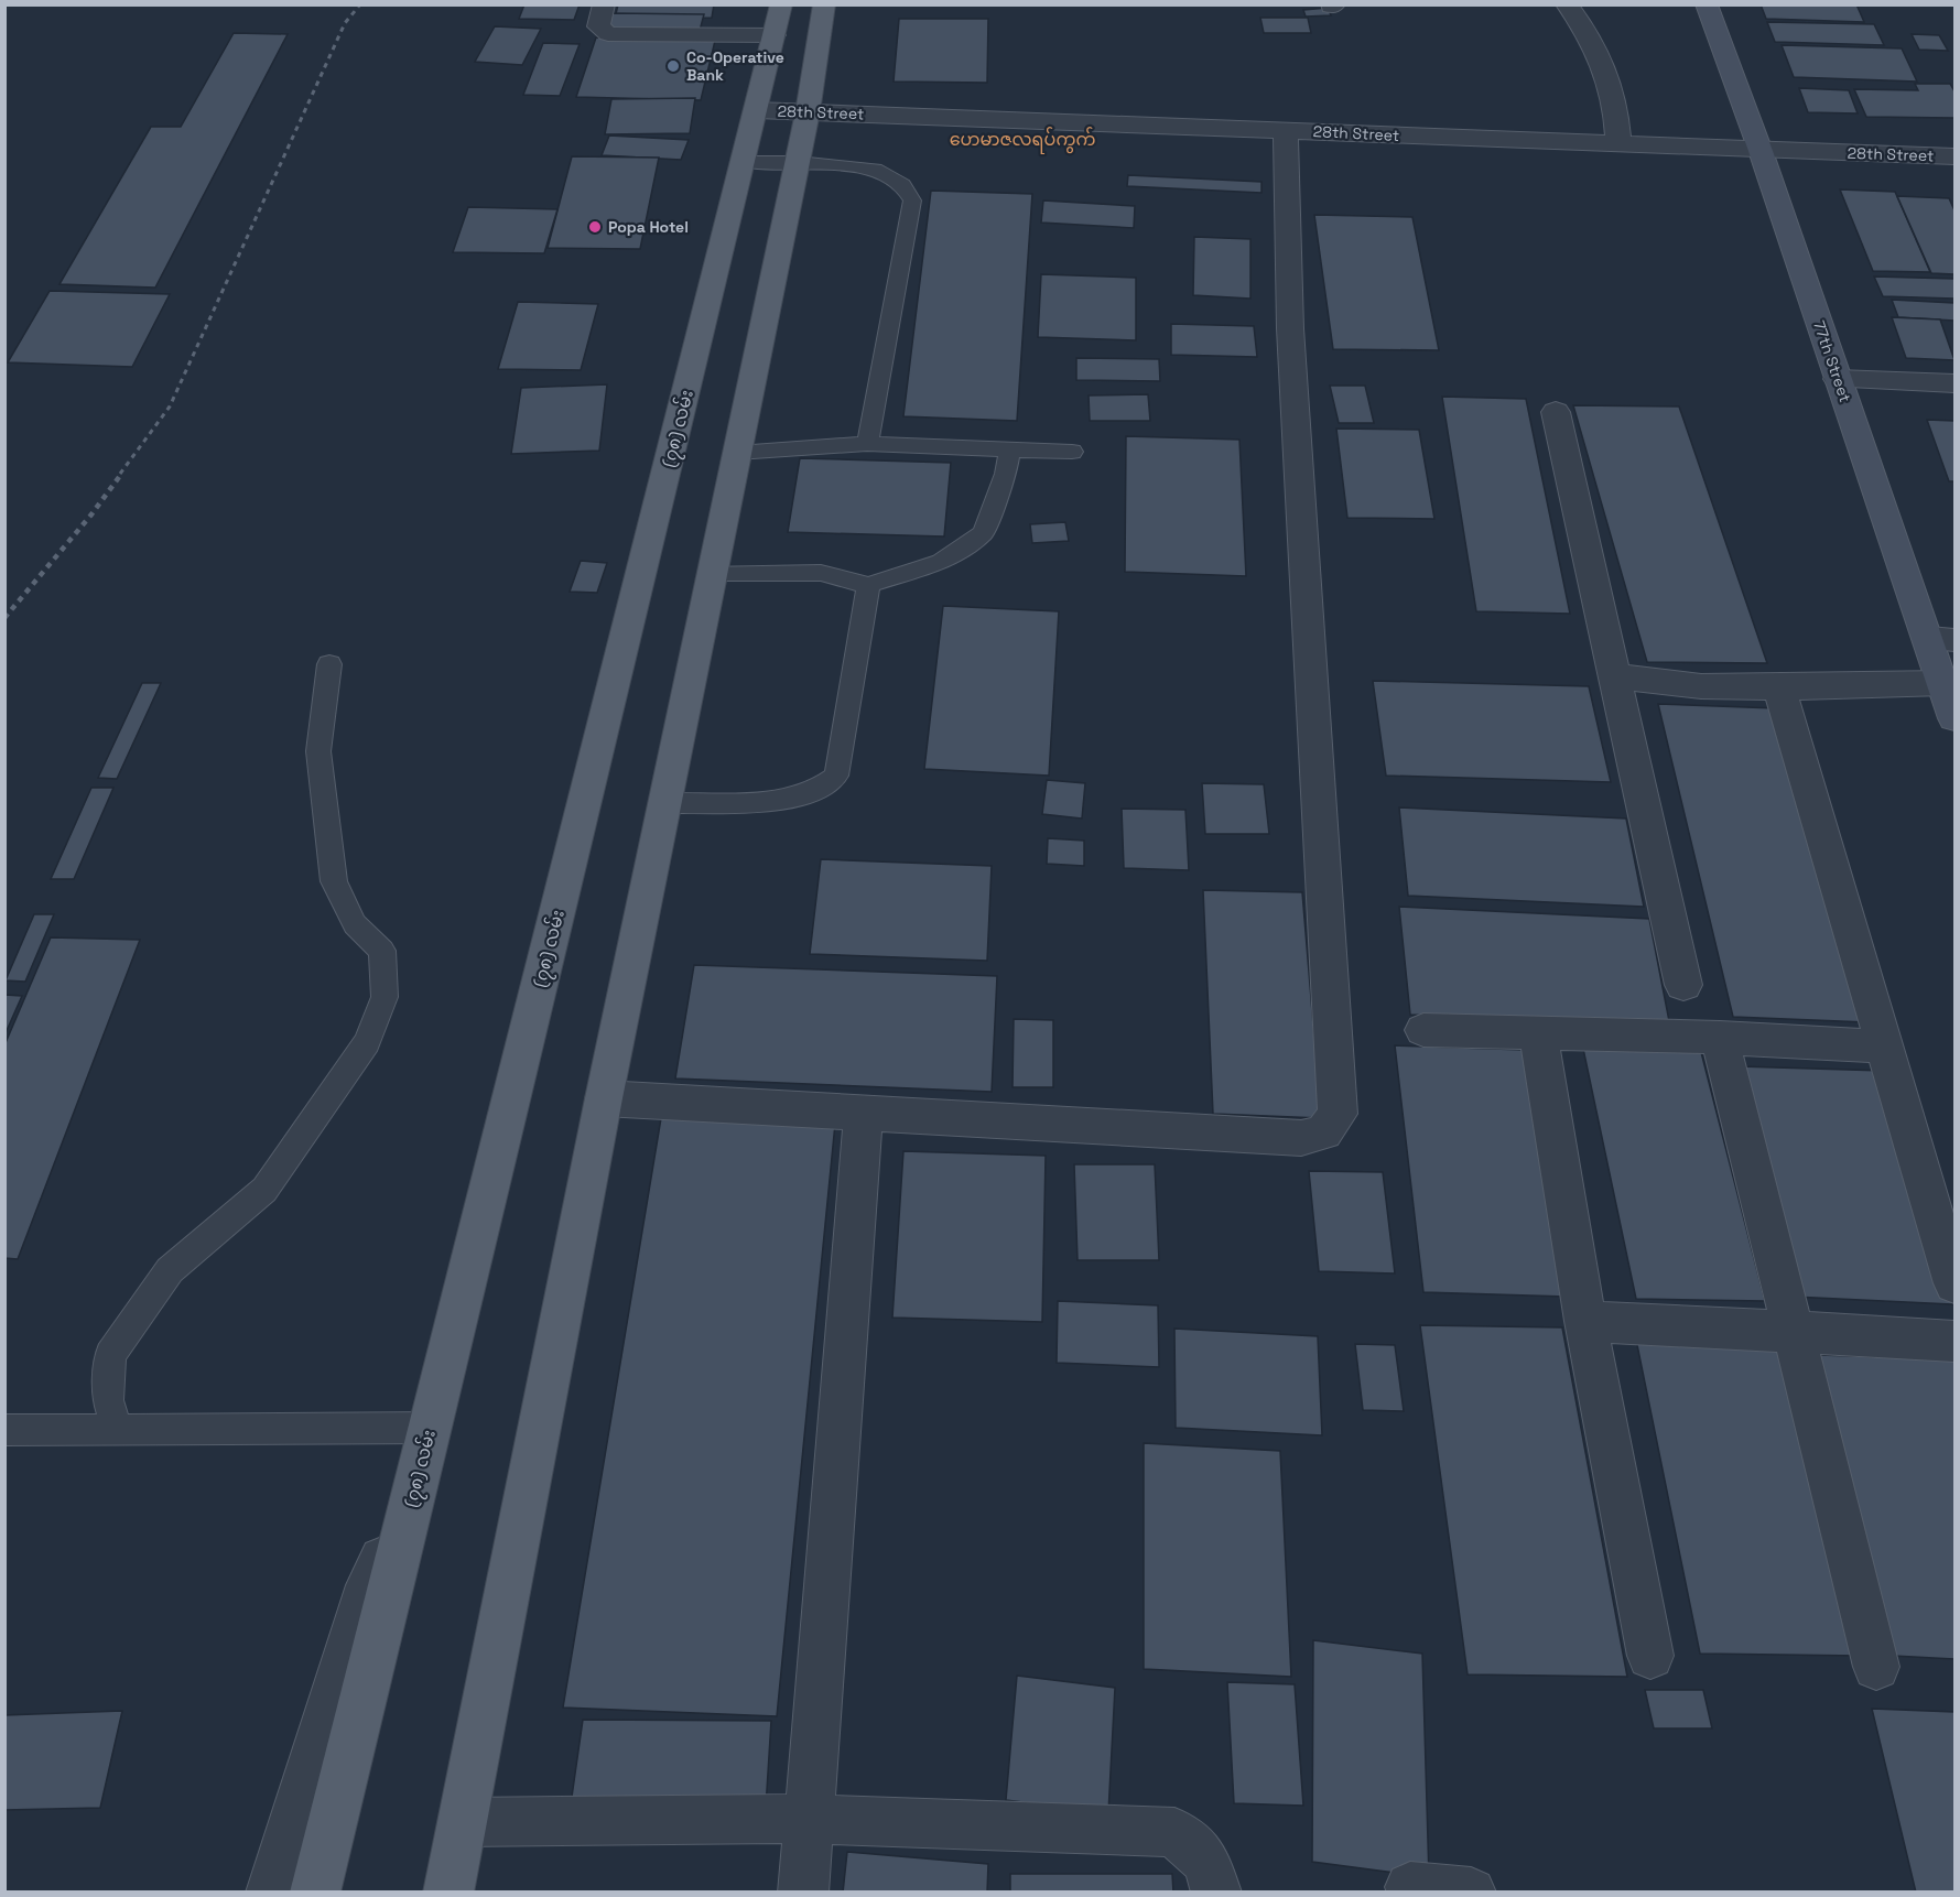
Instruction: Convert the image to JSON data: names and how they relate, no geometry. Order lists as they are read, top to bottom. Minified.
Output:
{"streets":{"main road":["(၇၈) လမ်း"],"street":["28th Street","77th Street"]},"crossings":[["28th Street","77th Street"],["28th Street","(၇၈) လမ်း"]],"districts":["ဟေမာဇလရပ်ကွက်"],"places":["Co-Operative Bank","Popa Hotel"]}
